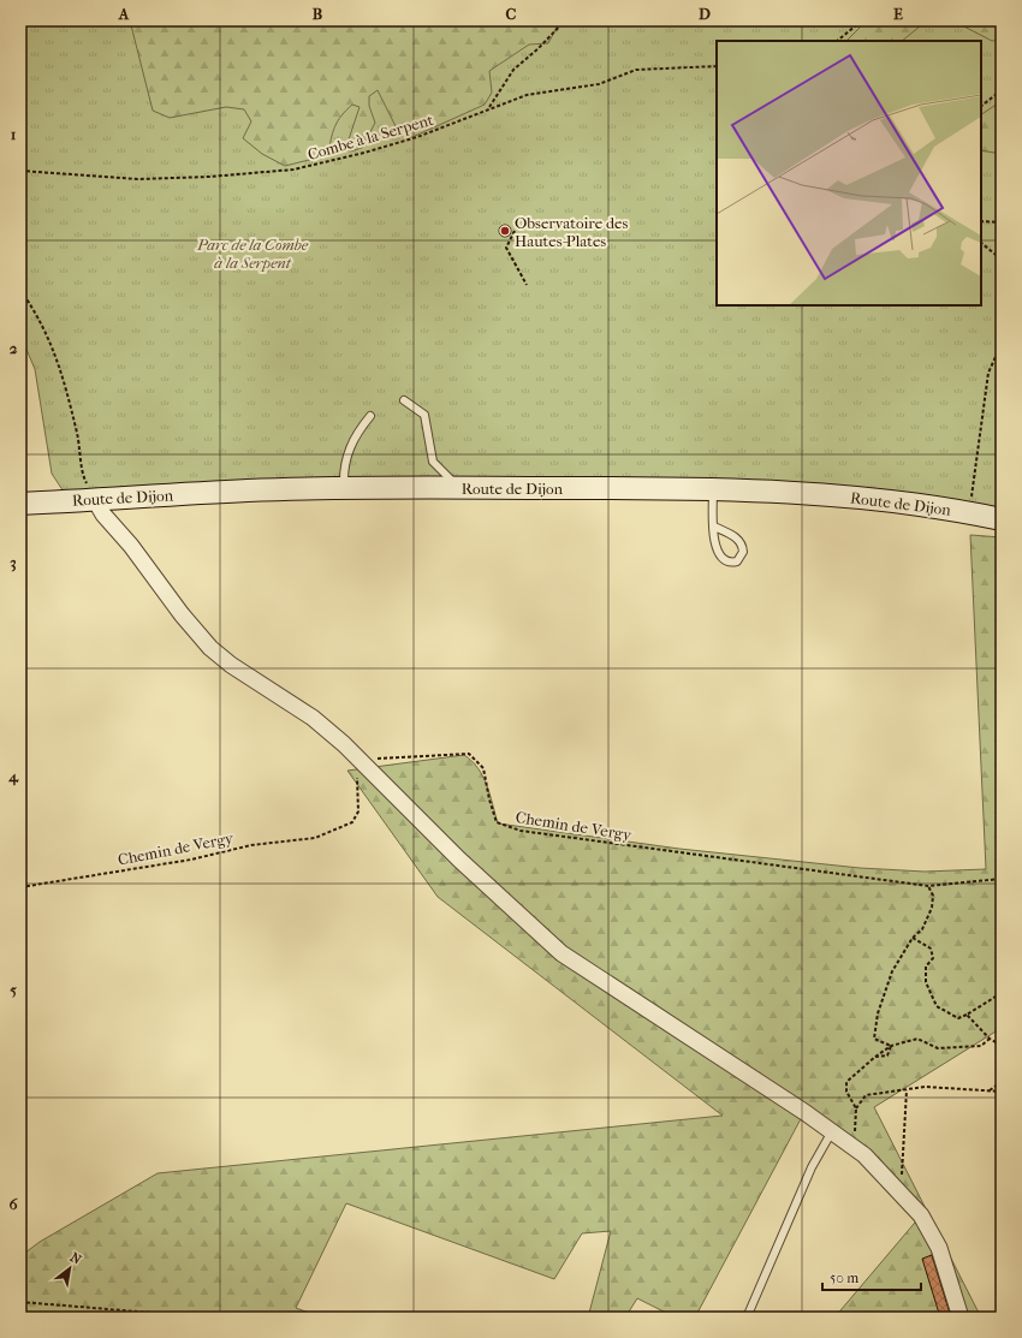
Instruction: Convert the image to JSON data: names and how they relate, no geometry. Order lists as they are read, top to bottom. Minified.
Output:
{"streets":{"main road":["Route de Dijon"],"path":["Combe à la Serpent","Chemin de Vergy"]},"parks":["Parc de la Combe à la Serpent"],"places":["Observatoire des Hautes-Plates"],"scale_bar":"50 m","north":"top right","grid":{"columns":["A","B","C","D","E"],"rows":["1","2","3","4","5","6"]}}
